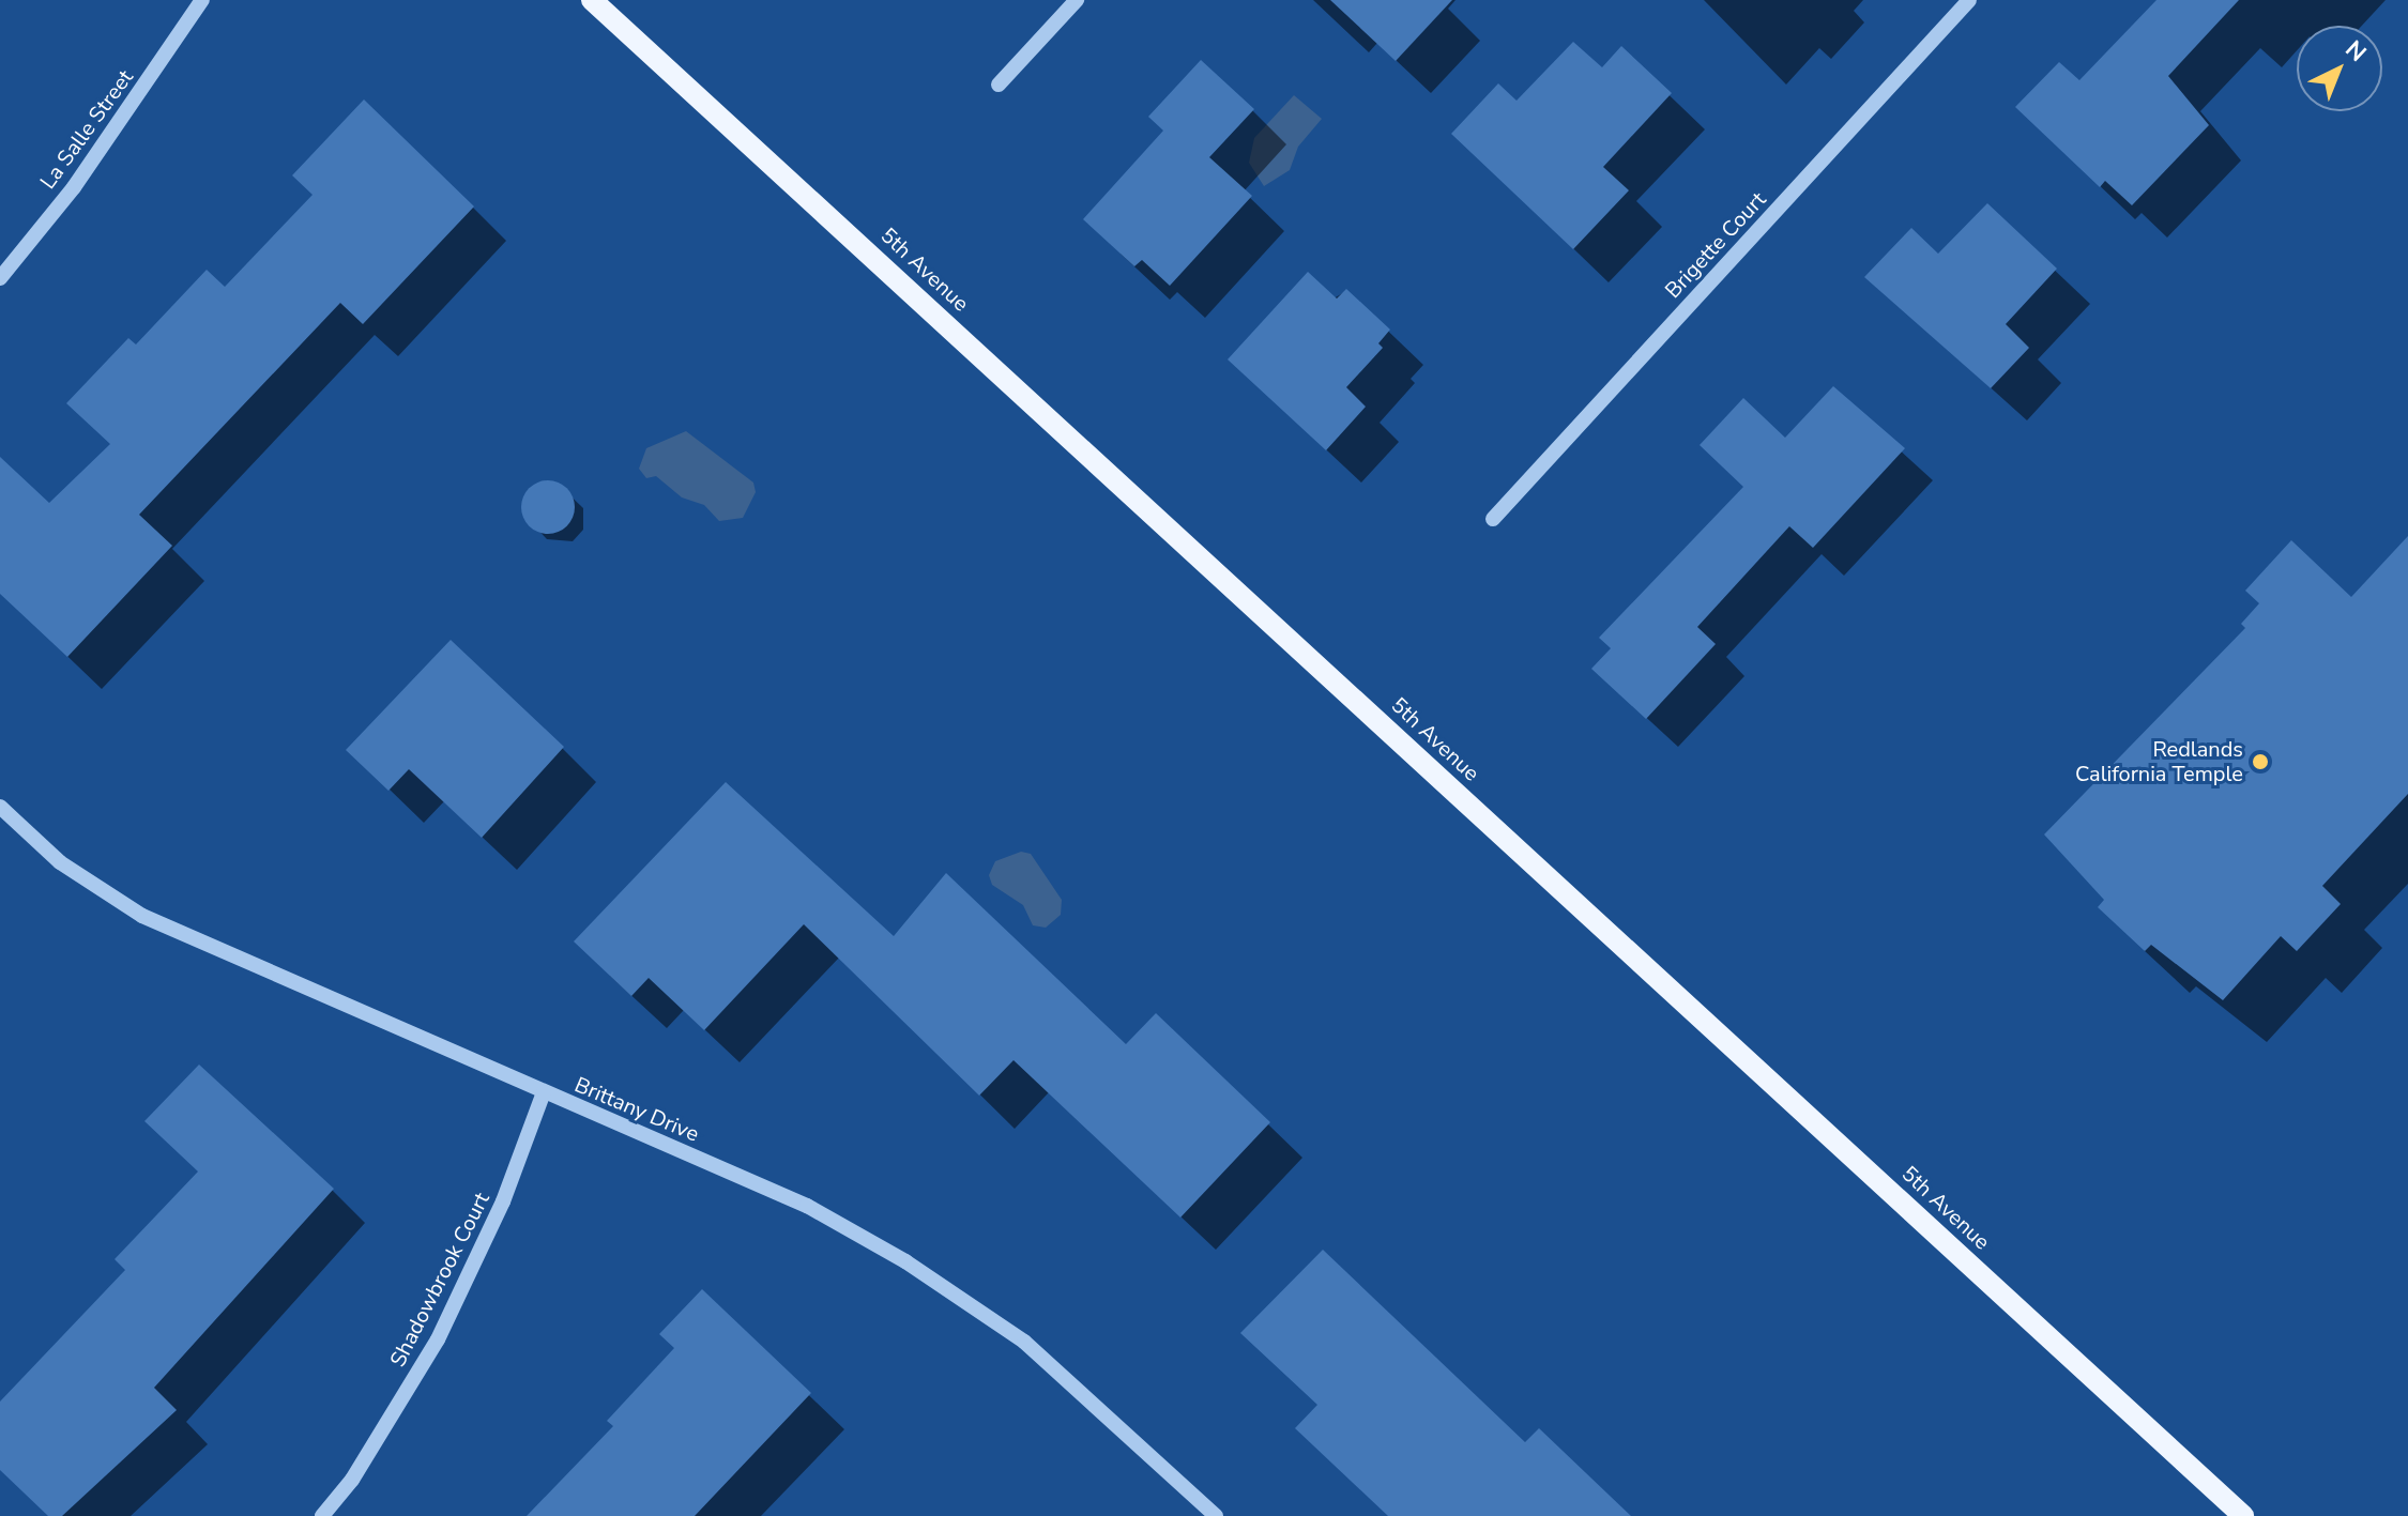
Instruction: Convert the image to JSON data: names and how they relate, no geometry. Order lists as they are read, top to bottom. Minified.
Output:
{"streets":{"main road":["5th Avenue"],"street":["La Salle Street","Brigette Court","Brittany Drive","Shadowbrook Court"]},"crossings":[["Brittany Drive","Shadowbrook Court"]],"places":["Redlands California Temple"],"north":"top right"}
